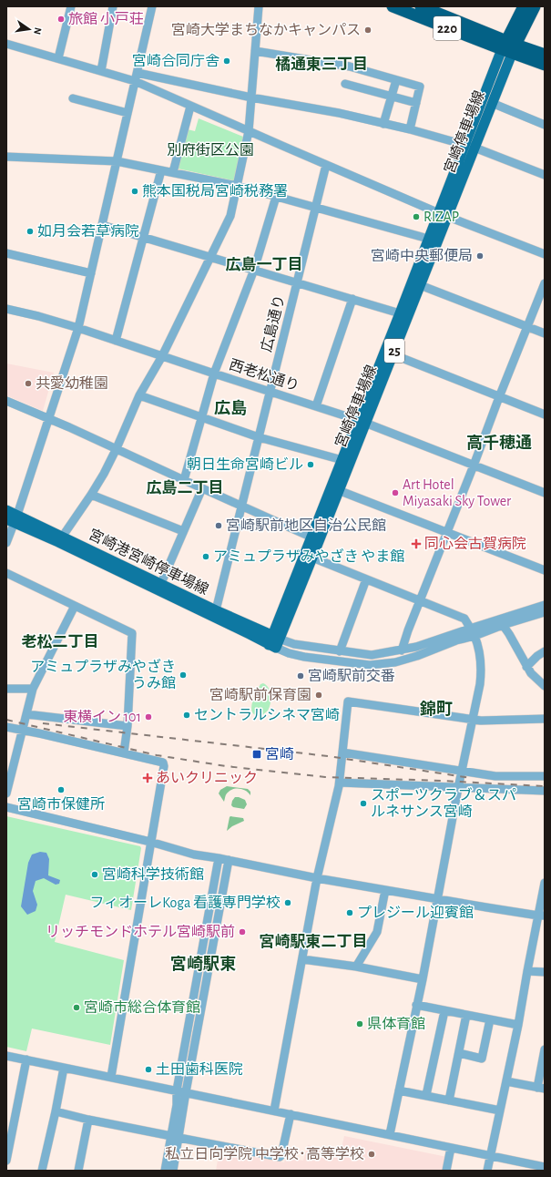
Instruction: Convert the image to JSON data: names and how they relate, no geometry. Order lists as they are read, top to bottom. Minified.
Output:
{"streets":{"highway":["220"],"main road":["宮崎停車場線","25","宮崎港宮崎停車場線"],"street":["広島通り","西老松通り"]},"crossings":[["220","宮崎停車場線"],["宮崎停車場線","西老松通り"],["宮崎停車場線","宮崎港宮崎停車場線"],["広島通り","西老松通り"],["広島通り","宮崎港宮崎停車場線"]],"districts":["橘通東三丁目","広島一丁目","広島","高千穂通","広島二丁目","老松二丁目","錦町","宮崎駅東二丁目","宮崎駅東"],"parks":["別府街区公園"],"places":{"other":["旅館 小戸荘","宮崎大学まちなかキャンパス","宮崎合同庁舎","熊本国税局宮崎税務署","RIZAP","如月会若草病院","宮崎中央郵便局","共愛幼稚園","朝日生命宮崎ビル","Art Hotel Miyasaki Sky Tower","宮崎駅前地区自治公民館","アミュプラザみやざき やま館","アミュプラザみやざき うみ館","宮崎駅前交番","宮崎駅前保育園","セントラルシネマ宮崎","東横イン 101","宮崎市保健所","スポーツクラブ＆スパ ルネサンス宮崎","宮崎科学技術館","フィオーレKoga 看護専門学校","プレジール迎賓館","リッチモンドホテル宮崎駅前","宮崎市総合体育館","県体育館","土田歯科医院","私立日向学院 中学校･高等学校"],"health":["同心会古賀病院","あいクリニック"],"transit":["宮崎"]},"north":"right"}
